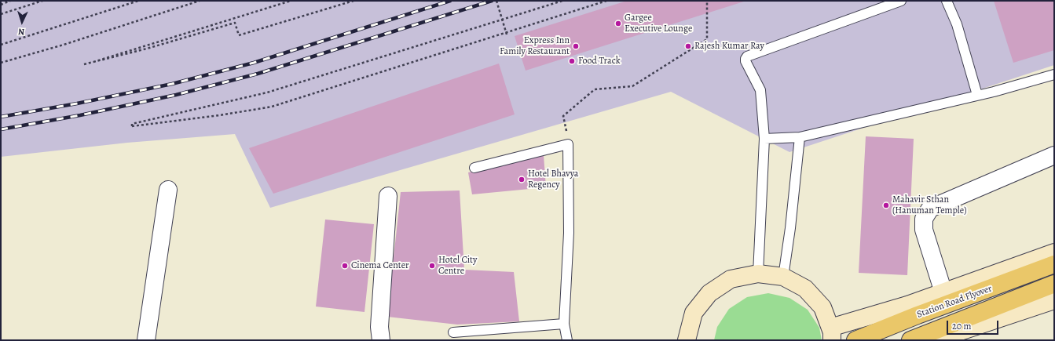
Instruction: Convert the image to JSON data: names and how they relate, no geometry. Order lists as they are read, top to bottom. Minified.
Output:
{"streets":{"main road":["Station Road Flyover"]},"places":["Gargee Executive Lounge","Express Inn Family Restaurant","Rajesh Kumar Ray","Food Track","Hotel Bhavya Regency","Mahavir Sthan (Hanuman Temple)","Cinema Center","Hotel City Centre"],"scale_bar":"20 m","north":"bottom"}
